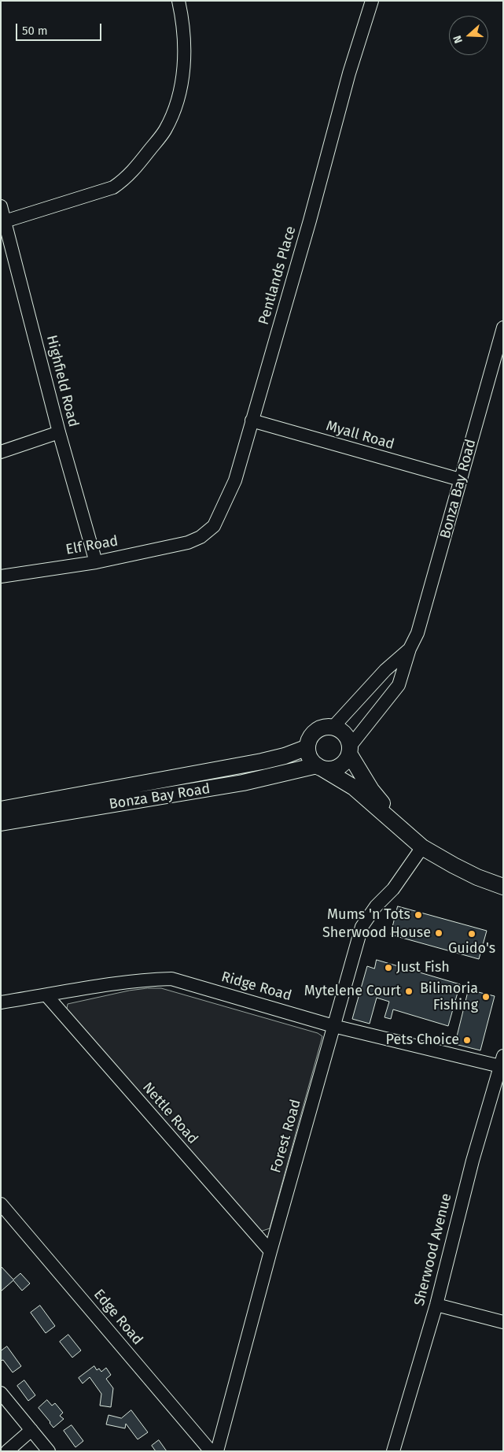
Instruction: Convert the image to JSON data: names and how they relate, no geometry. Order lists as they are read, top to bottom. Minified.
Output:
{"streets":{"main road":["Bonza Bay Road"],"street":["Pentlands Place","Highfield Road","Myall Road","Elf Road","Ridge Road","Nettle Road","Forest Road","Sherwood Avenue","Edge Road"]},"crossings":[["Pentlands Place","Myall Road"],["Pentlands Place","Elf Road"],["Highfield Road","Elf Road"],["Myall Road","Bonza Bay Road"],["Ridge Road","Nettle Road"],["Ridge Road","Forest Road"],["Ridge Road","Sherwood Avenue"],["Nettle Road","Forest Road"]],"places":["Mums 'n Tots","Sherwood House","Guido's","Just Fish","Mytelene Court","Bilimoria Fishing","Pets Choice"],"scale_bar":"50 m","north":"left"}
